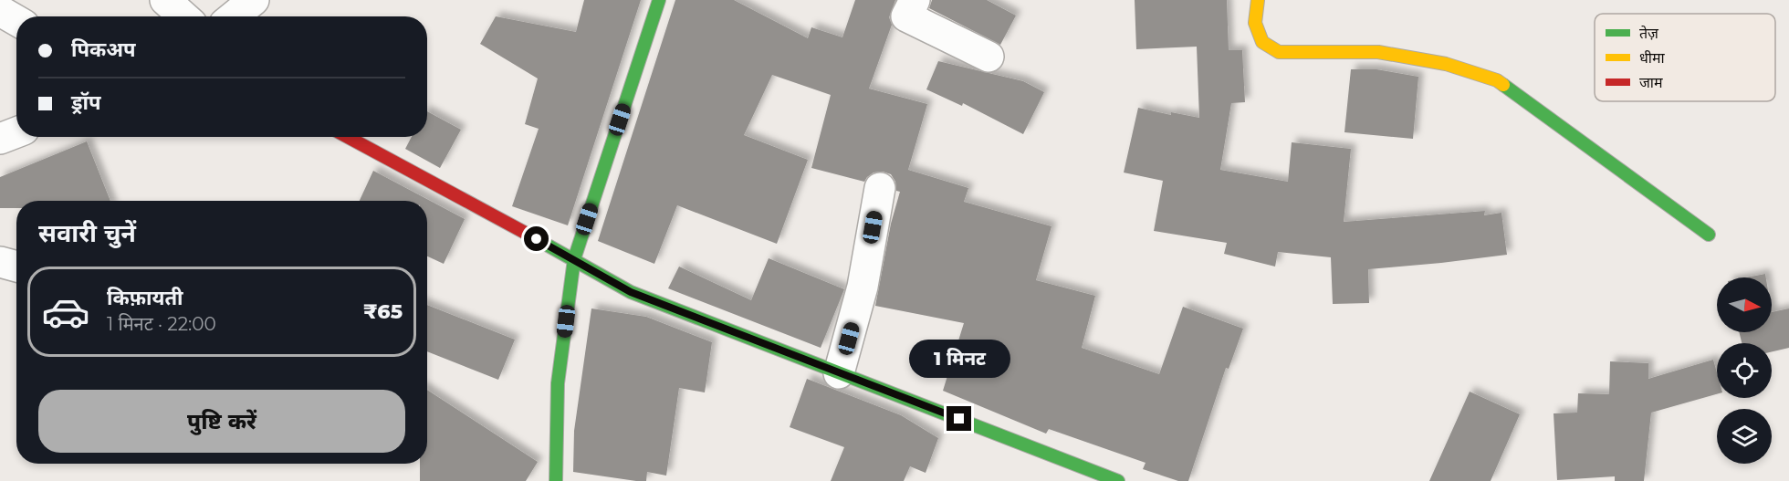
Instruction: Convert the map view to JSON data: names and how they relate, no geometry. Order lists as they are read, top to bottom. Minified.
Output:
{"legend":["तेज़","धीमा","जाम"],"north":"right","page":{"banner":["पिकअप","ड्रॉप"],"heading":"सवारी चुनें","list":[{"name":"किफ़ायती","note":"1 मिनट · 22:00","value":"₹65"}],"bubble":"1 मिनट","buttons":"पुष्टि करें"}}
